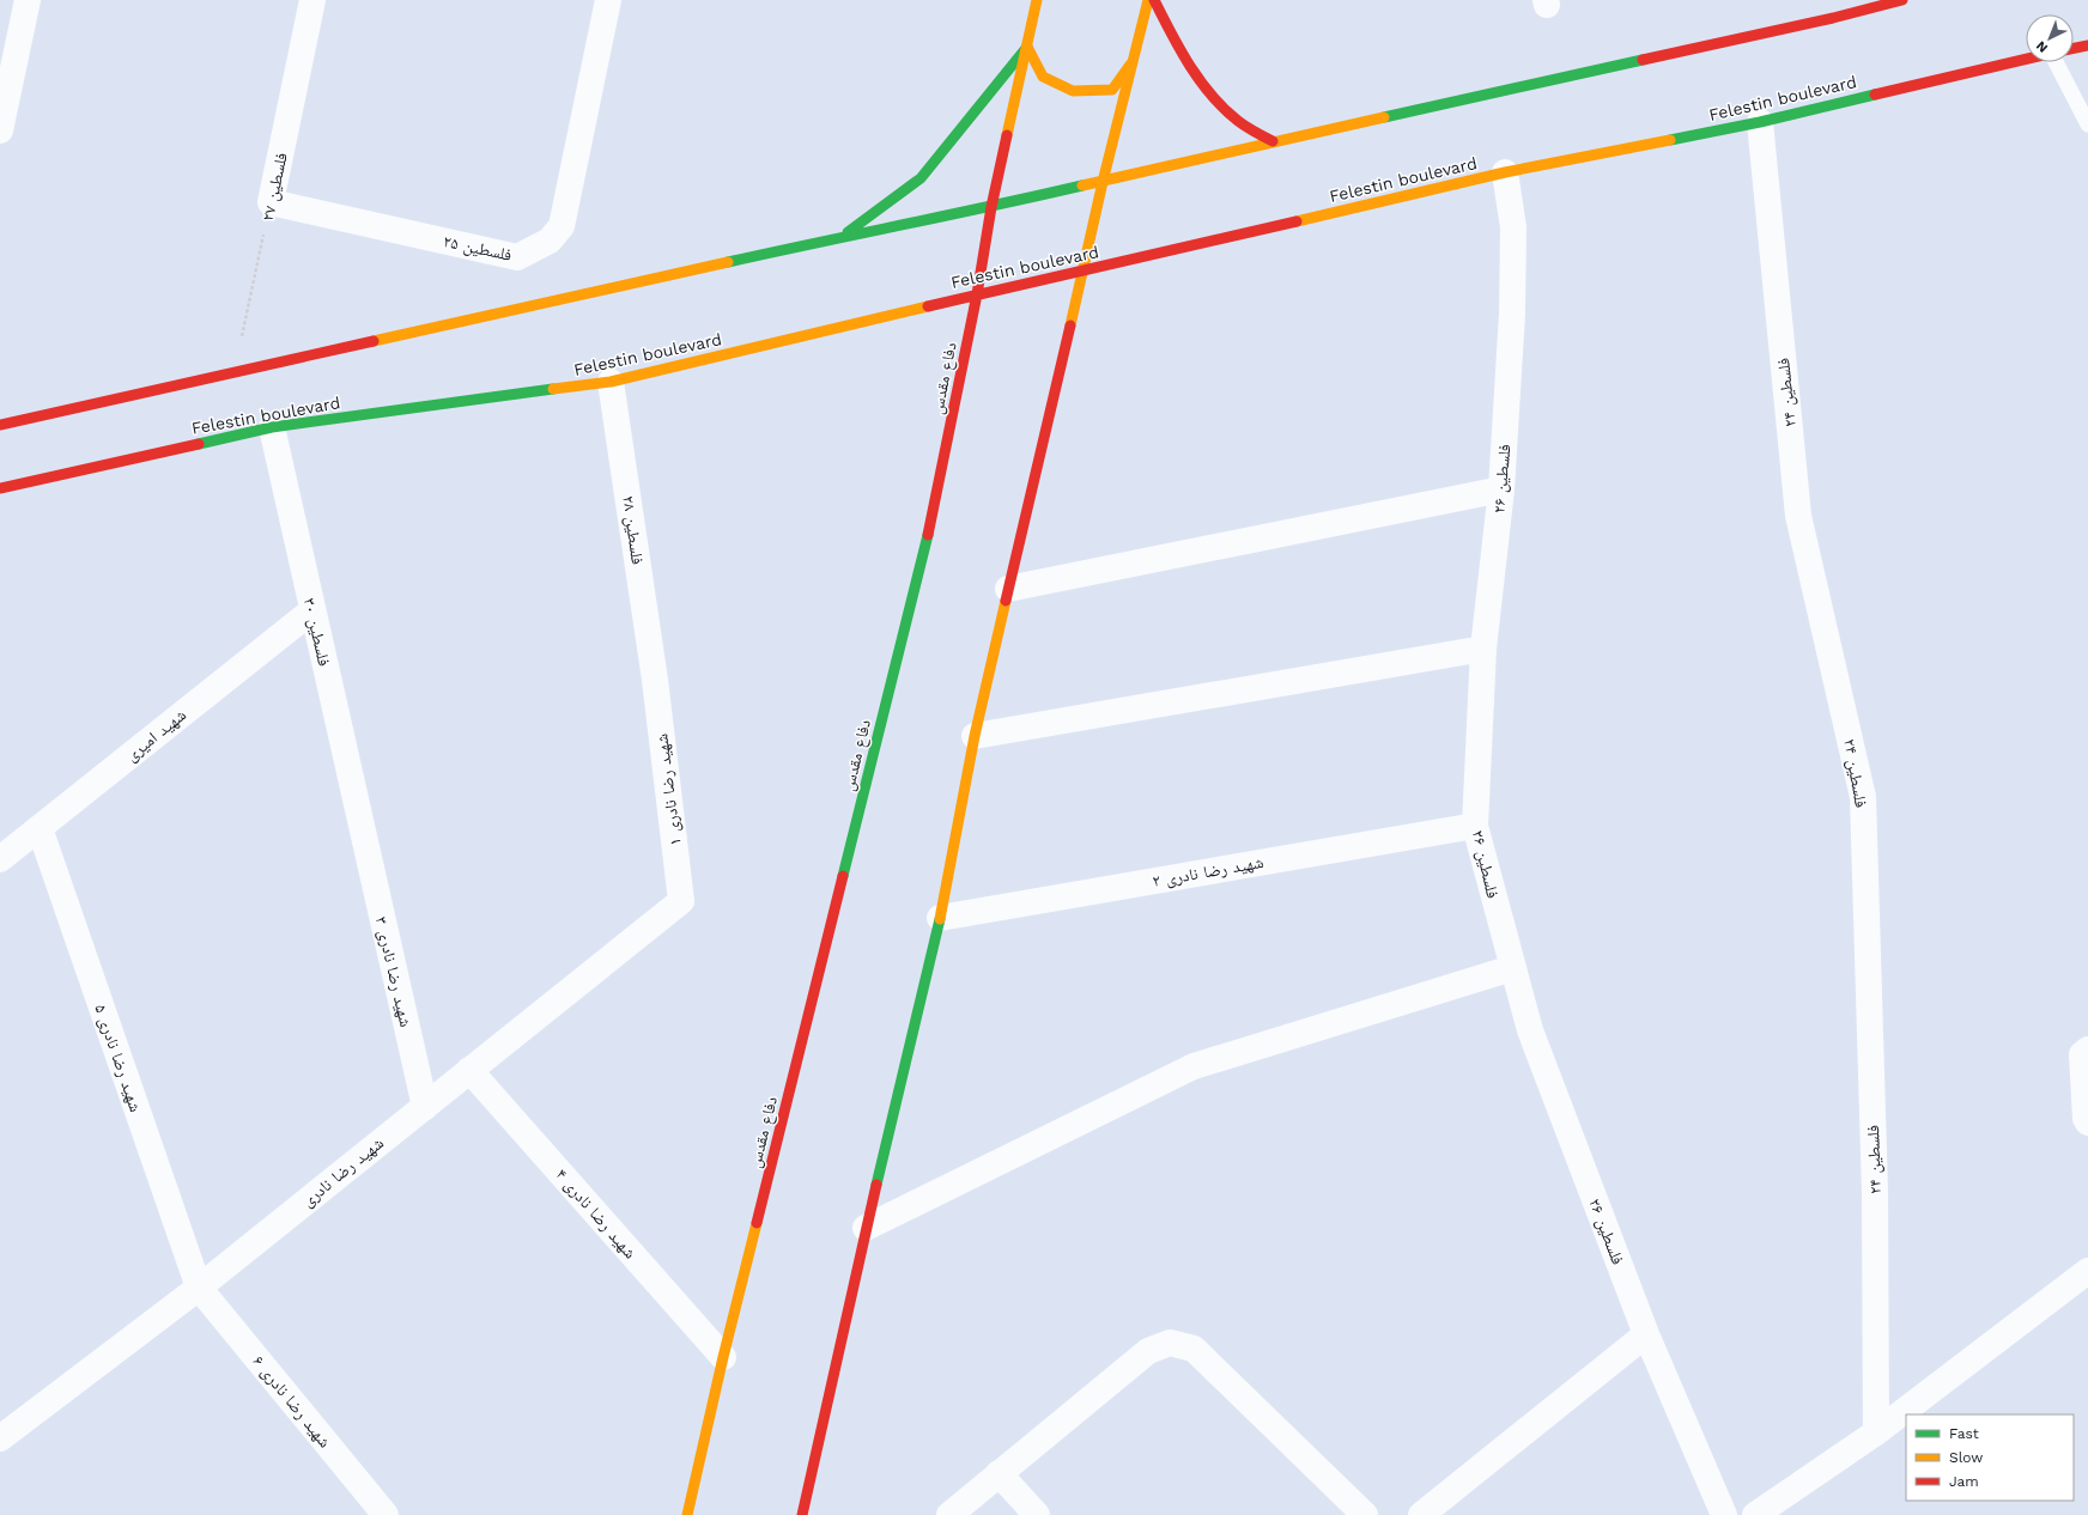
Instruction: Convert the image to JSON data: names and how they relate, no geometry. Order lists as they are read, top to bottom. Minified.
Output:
{"streets":{"main road":["Felestin boulevard","دفاع مقدس"],"street":["فلسطین ۲۷","فلسطین ۲۵","فلسطین ۲۴","فلسطین ۲۶","فلسطین ۲۸","فلسطین ۳۰","شهید امیری","شهید رضا نادری ۱","شهید رضا نادری ۲","شهید رضا نادری ۳","شهید رضا نادری ۵","شهید رضا نادری","شهید رضا نادری ۴","شهید رضا نادری ۶"]},"crossings":[["Felestin boulevard","دفاع مقدس"],["Felestin boulevard","فلسطین ۲۴"],["Felestin boulevard","فلسطین ۲۶"],["Felestin boulevard","فلسطین ۲۸"],["Felestin boulevard","فلسطین ۳۰"],["فلسطین ۲۷","فلسطین ۲۵"],["دفاع مقدس","شهید رضا نادری ۴"],["فلسطین ۲۶","شهید رضا نادری ۲"],["فلسطین ۲۸","شهید رضا نادری ۱"],["فلسطین ۳۰","شهید امیری"],["فلسطین ۳۰","شهید رضا نادری ۳"],["شهید امیری","شهید رضا نادری ۵"],["شهید رضا نادری ۱","شهید رضا نادری"],["شهید رضا نادری ۳","شهید رضا نادری"],["شهید رضا نادری ۵","شهید رضا نادری"],["شهید رضا نادری ۵","شهید رضا نادری ۶"],["شهید رضا نادری","شهید رضا نادری ۴"],["شهید رضا نادری","شهید رضا نادری ۶"]],"legend":["Fast","Slow","Jam"],"north":"bottom left"}
